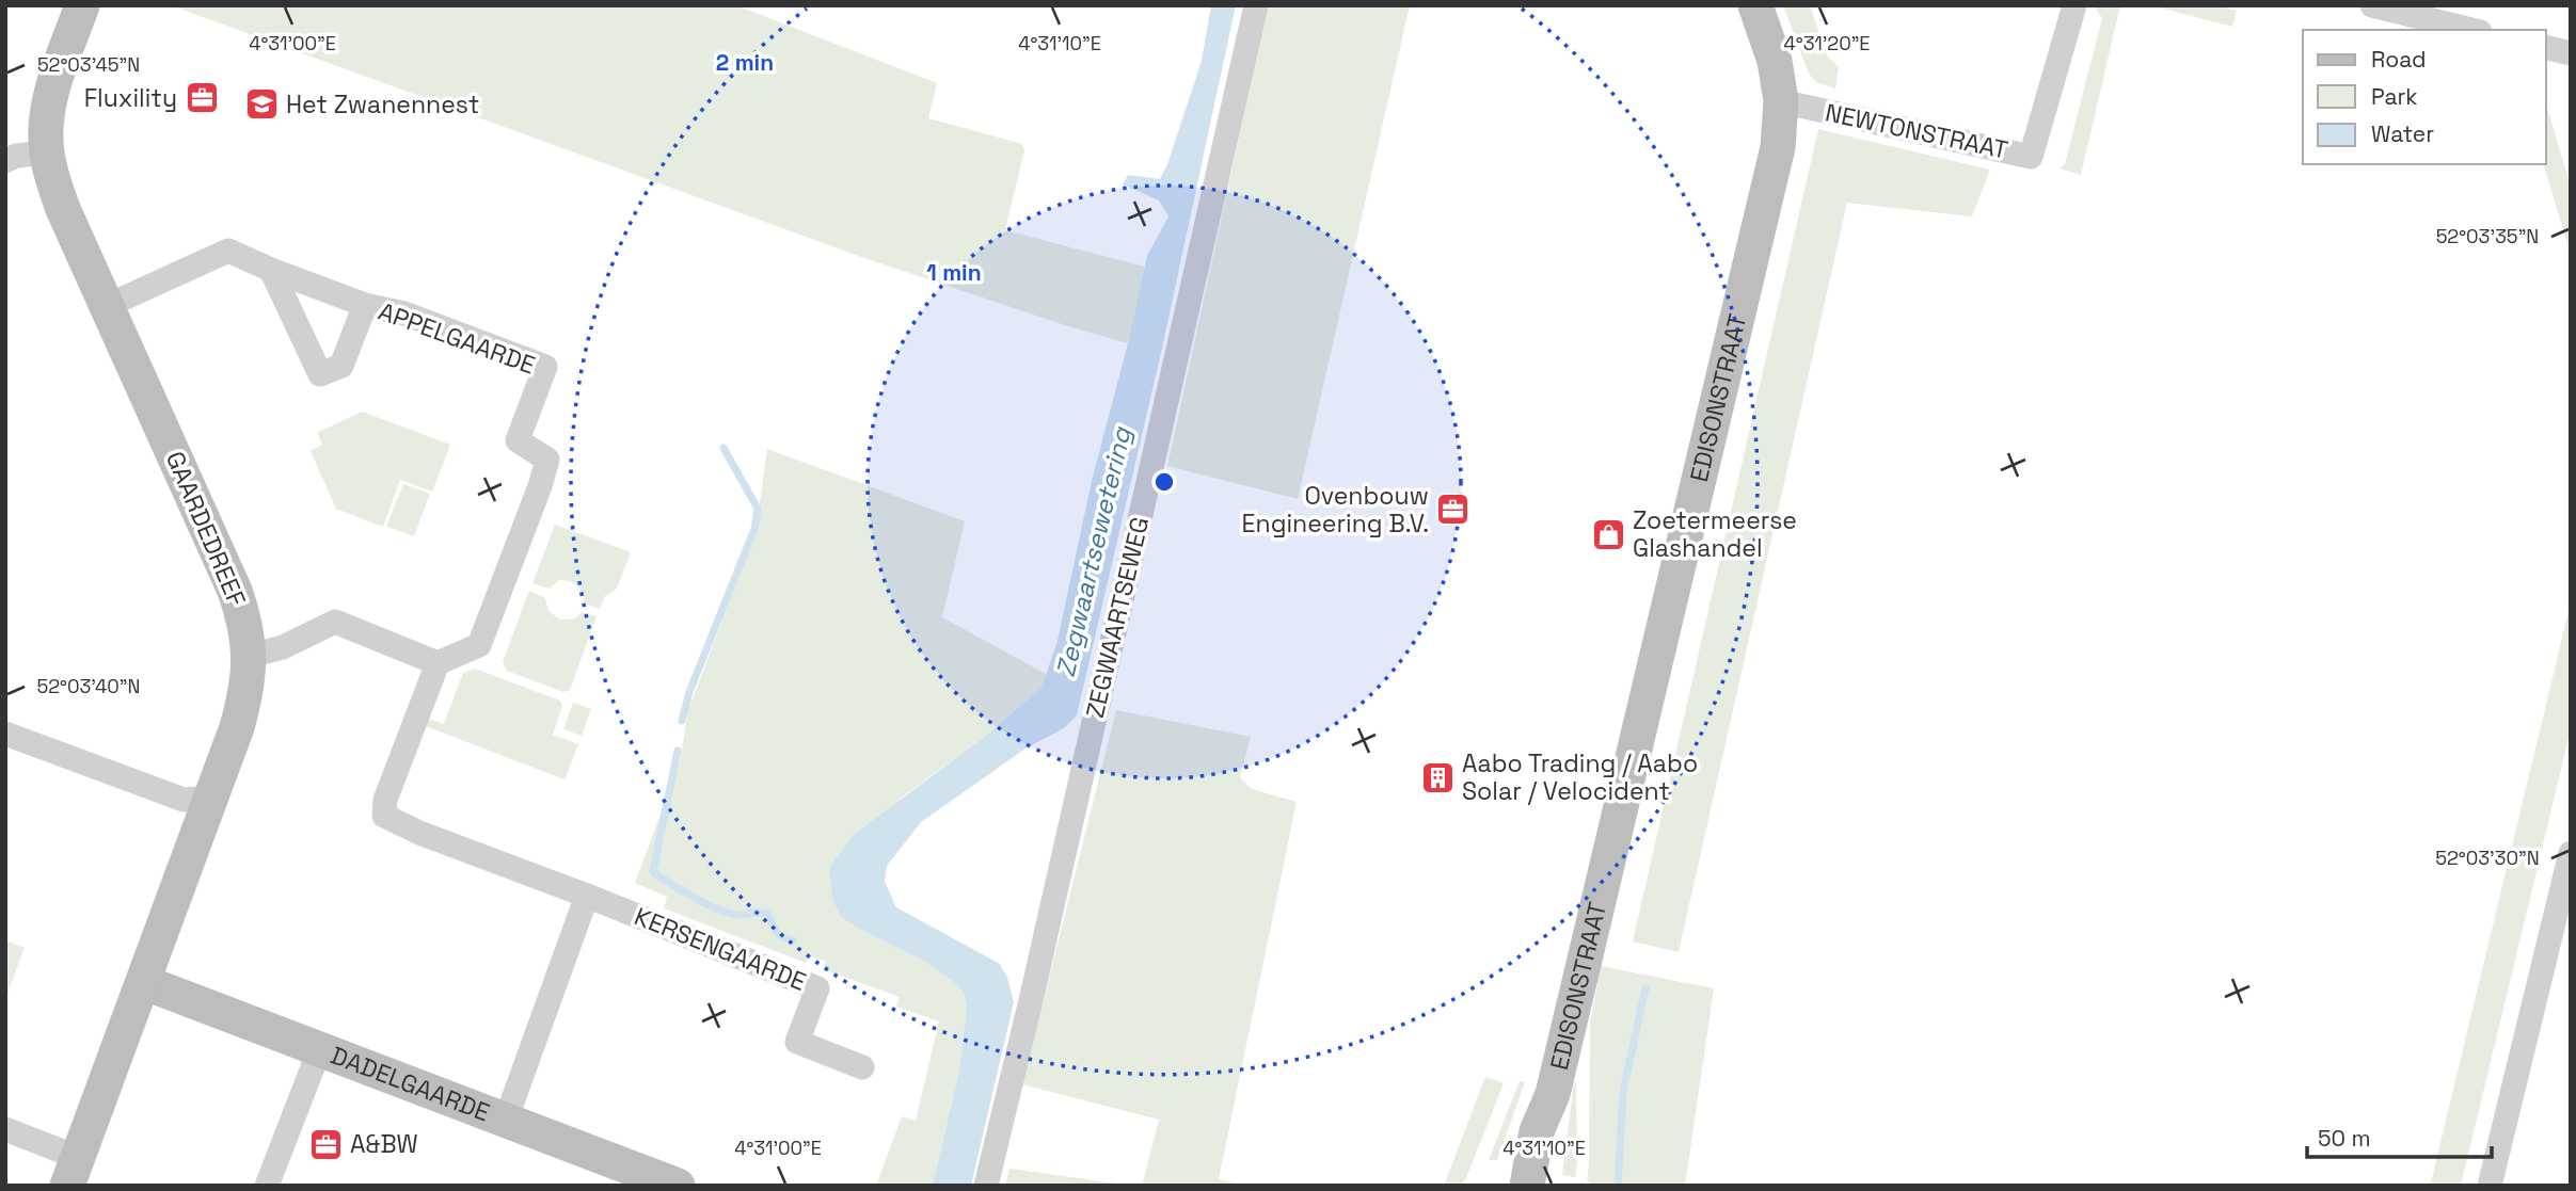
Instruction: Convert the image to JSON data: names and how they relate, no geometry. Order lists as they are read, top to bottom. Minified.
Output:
{"streets":{"street":["NEWTONSTRAAT","APPELGAARDE","EDISONSTRAAT","GAARDEDREEF","ZEGWAARTSEWEG","KERSENGAARDE","DADELGAARDE"]},"crossings":[["NEWTONSTRAAT","EDISONSTRAAT"],["APPELGAARDE","GAARDEDREEF"],["APPELGAARDE","KERSENGAARDE"],["GAARDEDREEF","DADELGAARDE"]],"water":["Zegwaartsewetering"],"places":{"office":["Fluxility","Ovenbouw Engineering B.V.","A&BW"],"school or university":["Het Zwanennest"],"shop":["Zoetermeerse Glashandel"],"building":["Aabo Trading / Aabo Solar / Velocident"]},"legend":["Road","Park","Water"],"scale_bar":"50 m","coordinates":["4°31'00\"E","4°31'10\"E","4°31'20\"E","52°03'45\"N","52°03'35\"N","52°03'40\"N","52°03'30\"N"],"rings":["2 min","1 min"]}
